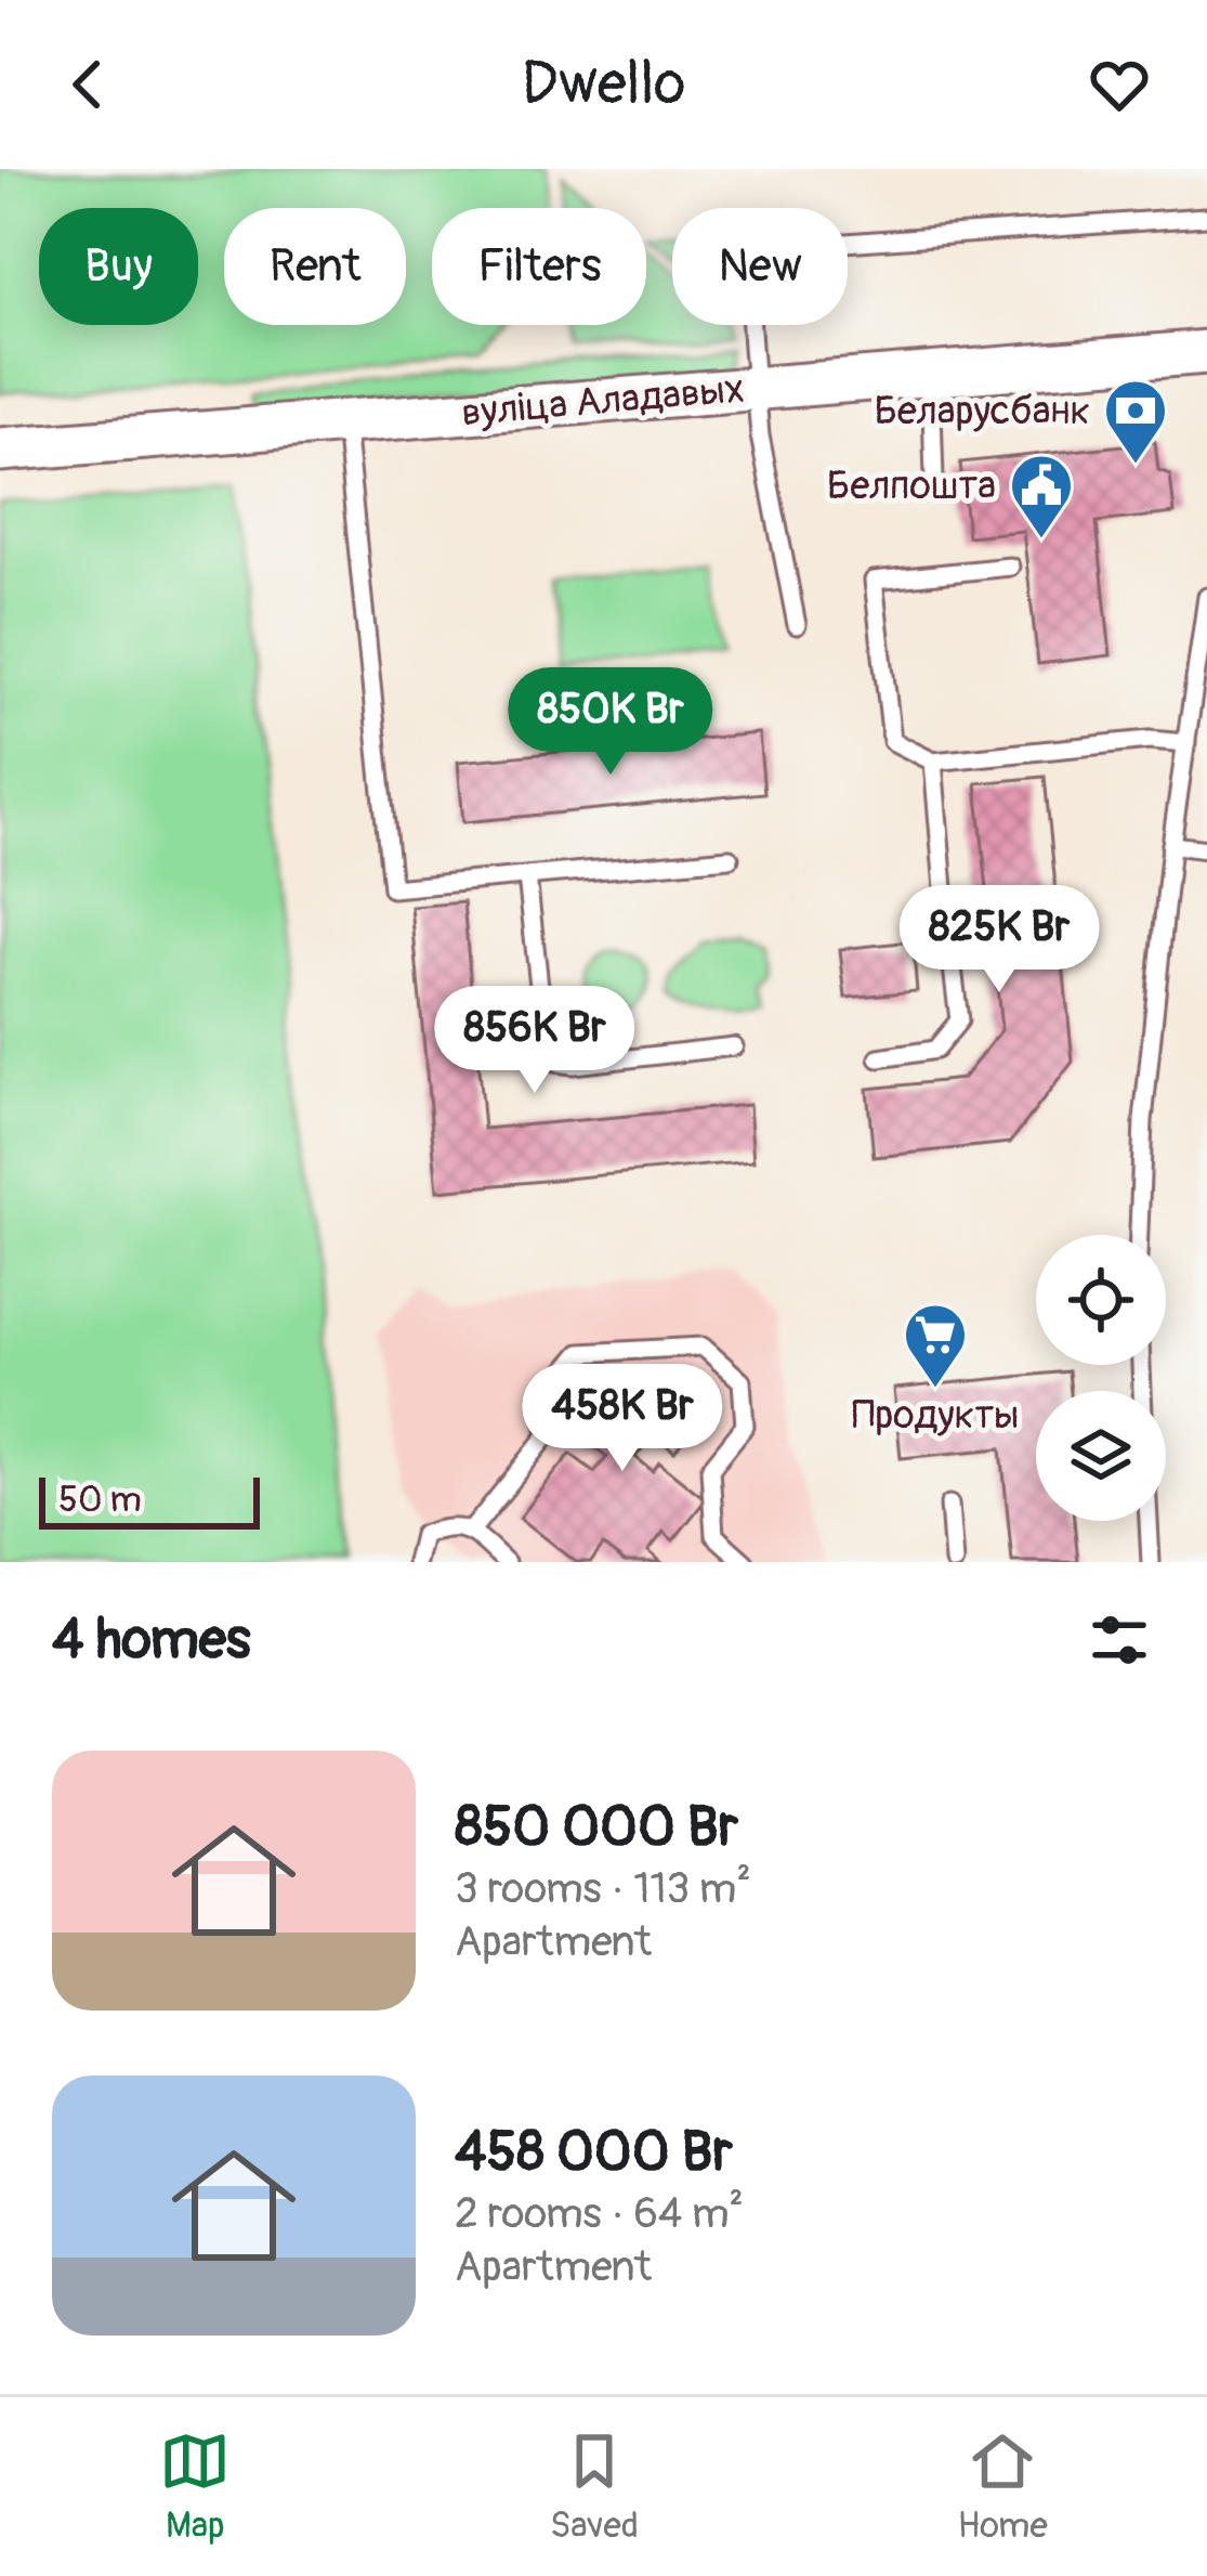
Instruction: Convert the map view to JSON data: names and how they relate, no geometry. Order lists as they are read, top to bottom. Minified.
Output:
{"streets":{"street":["вуліца Аладавых"]},"places":{"bank":["Беларусбанк"],"public building":["Белпошта"],"supermarket":["Продукты"]},"scale_bar":"50 m","page":{"header":"Dwello","chip":["Buy","Rent","Filters","New"],"price":["850K Br","825K Br","856K Br","458K Br"],"scale":"50 m","heading":"4 homes","list":[{"name":"850 000 Br","note":"3 rooms · 113 m² · Apartment"},{"name":"458 000 Br","note":"2 rooms · 64 m² · Apartment"}],"tabs":["Map","Saved","Home"]}}
